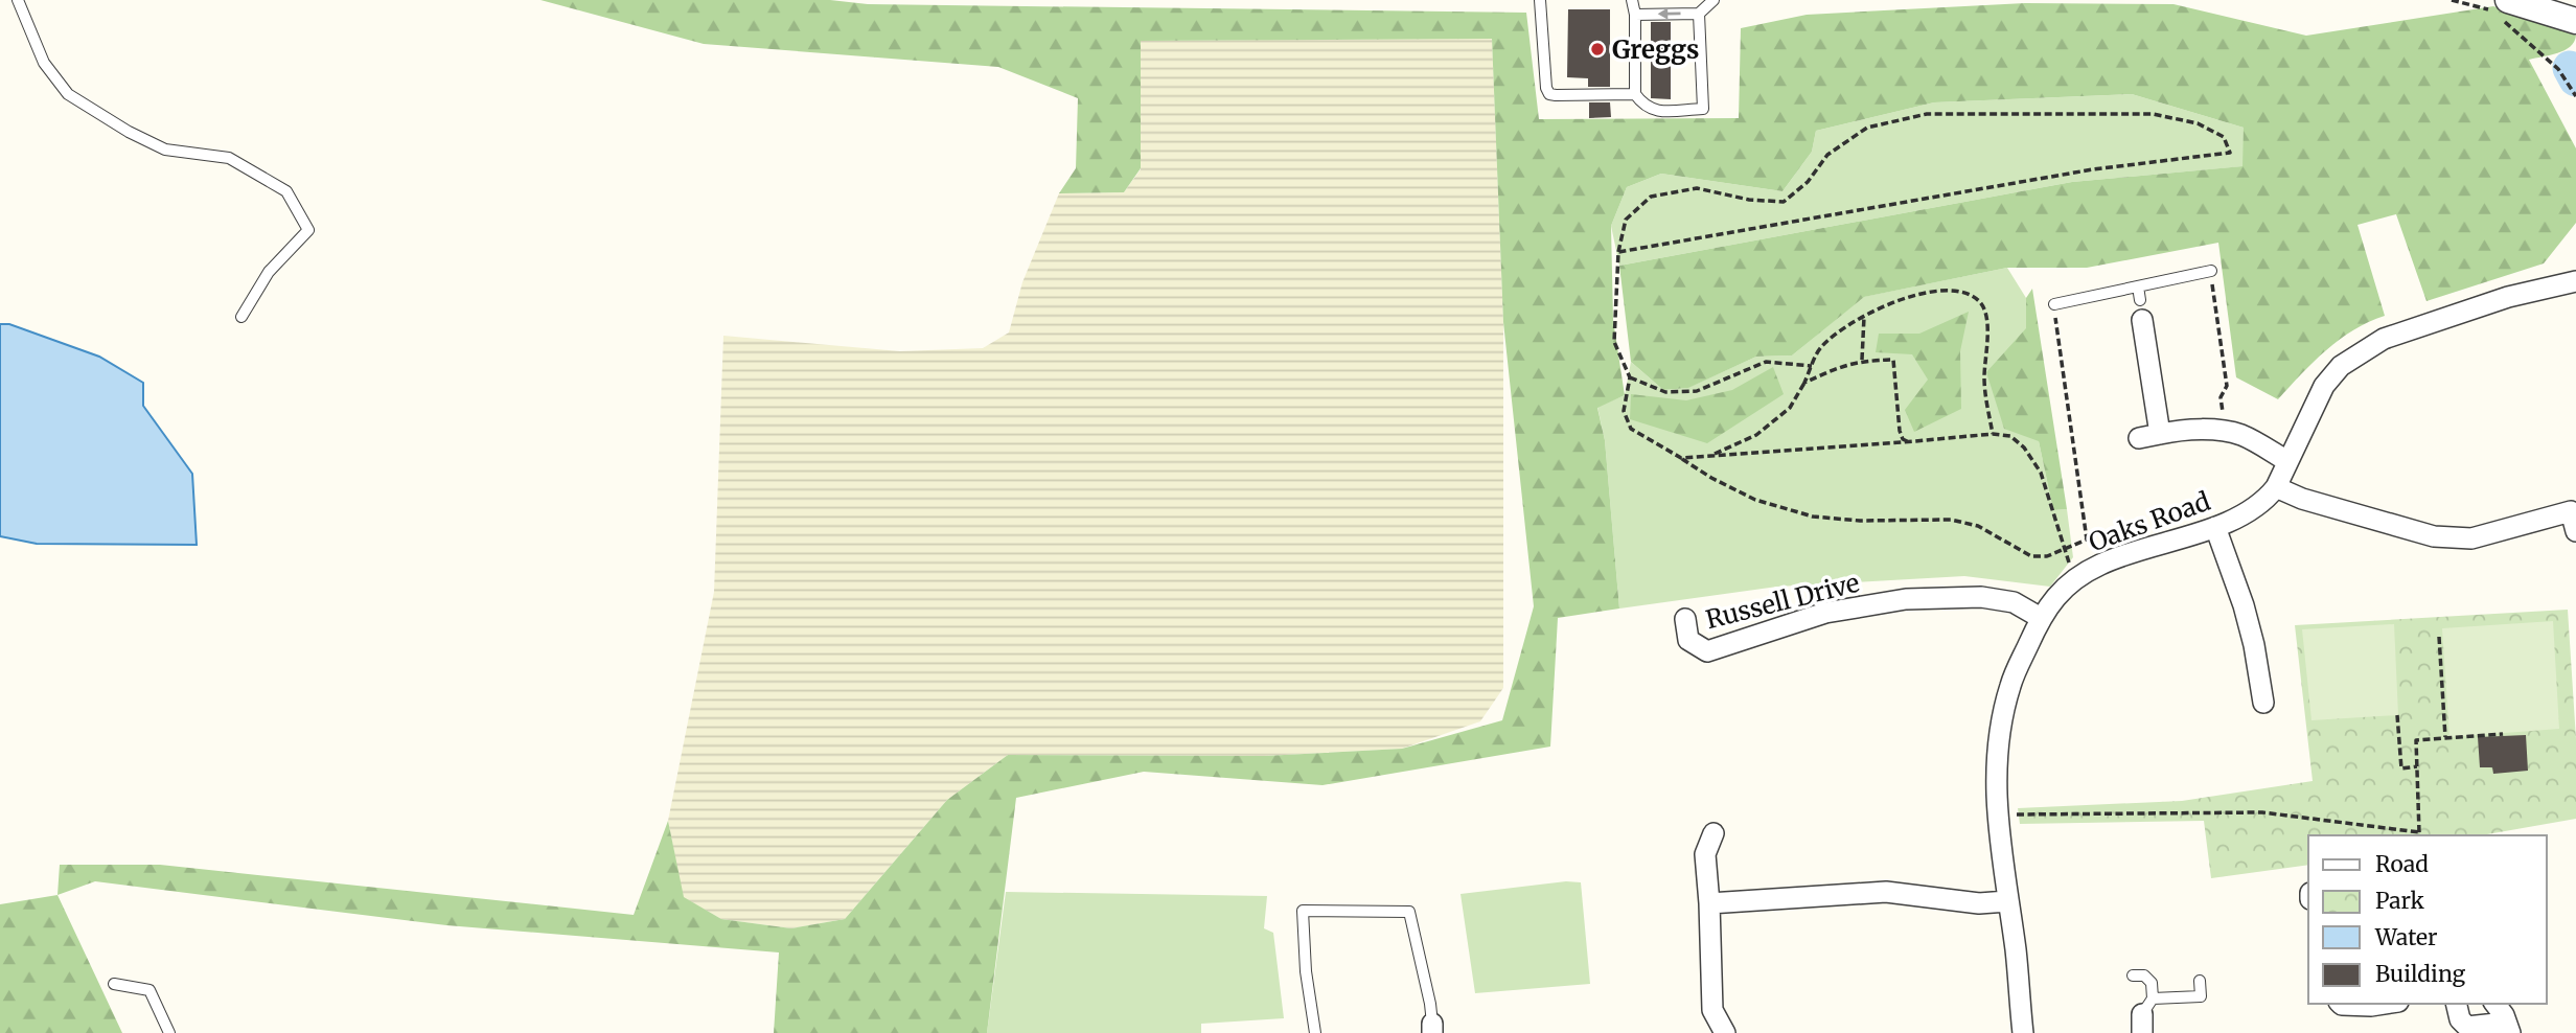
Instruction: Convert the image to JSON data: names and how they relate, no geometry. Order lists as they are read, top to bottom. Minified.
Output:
{"streets":{"street":["Oaks Road","Russell Drive"]},"crossings":[["Oaks Road","Russell Drive"]],"places":["Greggs"],"legend":["Road","Park","Water","Building"]}
